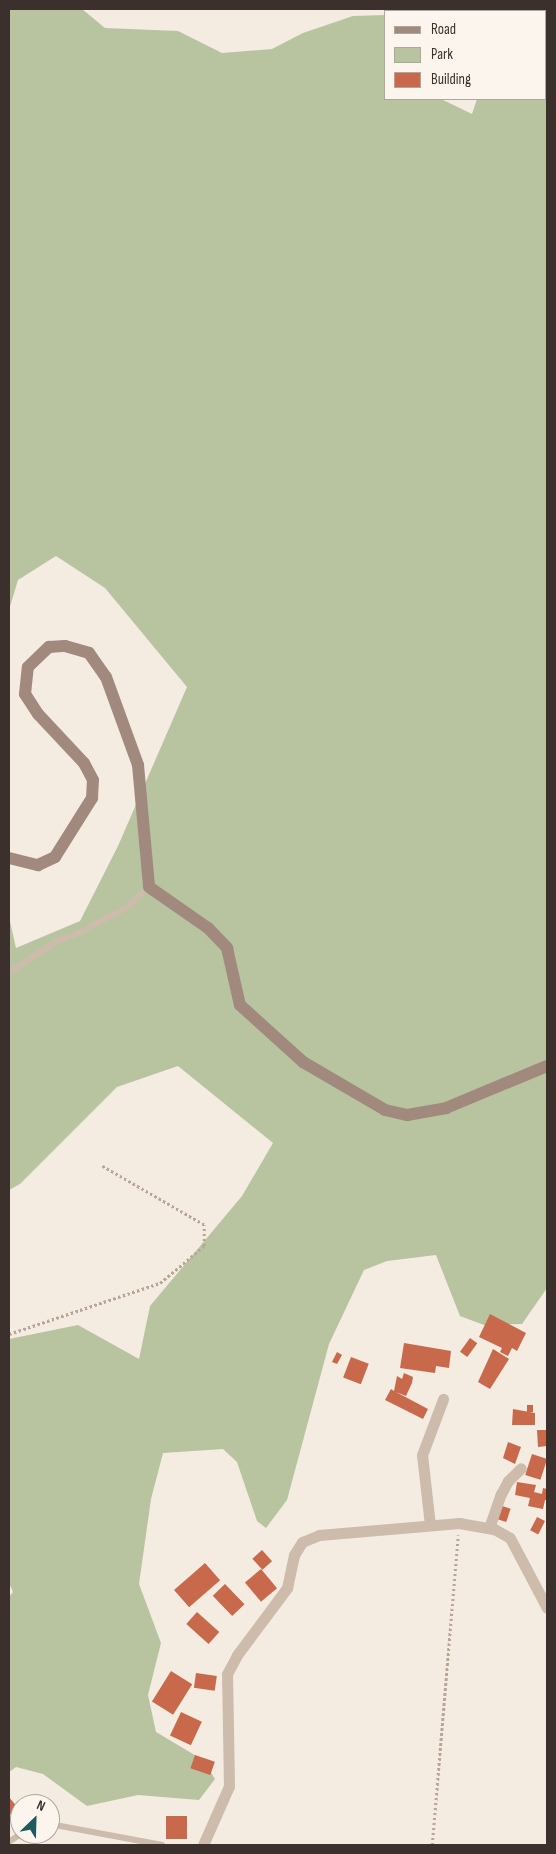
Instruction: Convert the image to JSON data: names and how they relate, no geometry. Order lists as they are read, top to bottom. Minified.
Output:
{"legend":["Road","Park","Building"],"north":"top right"}
